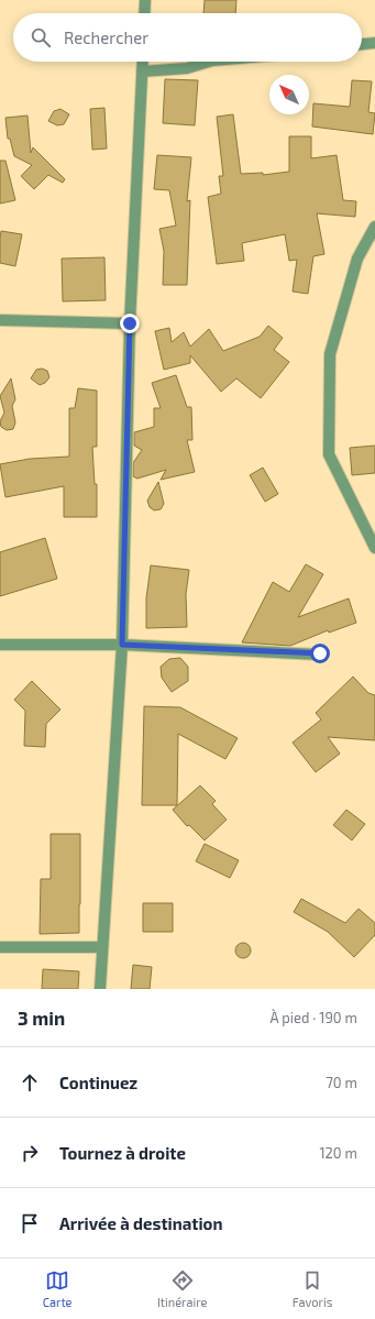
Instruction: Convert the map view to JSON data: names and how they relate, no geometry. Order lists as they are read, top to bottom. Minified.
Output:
{"north":"top left","page":{"search":"Rechercher","heading":["3 min","À pied · 190 m"],"list":[["Continuez","70 m"],["Tournez à droite","120 m"],"Arrivée à destination"],"nav":["Carte","Itinéraire","Favoris"]}}
